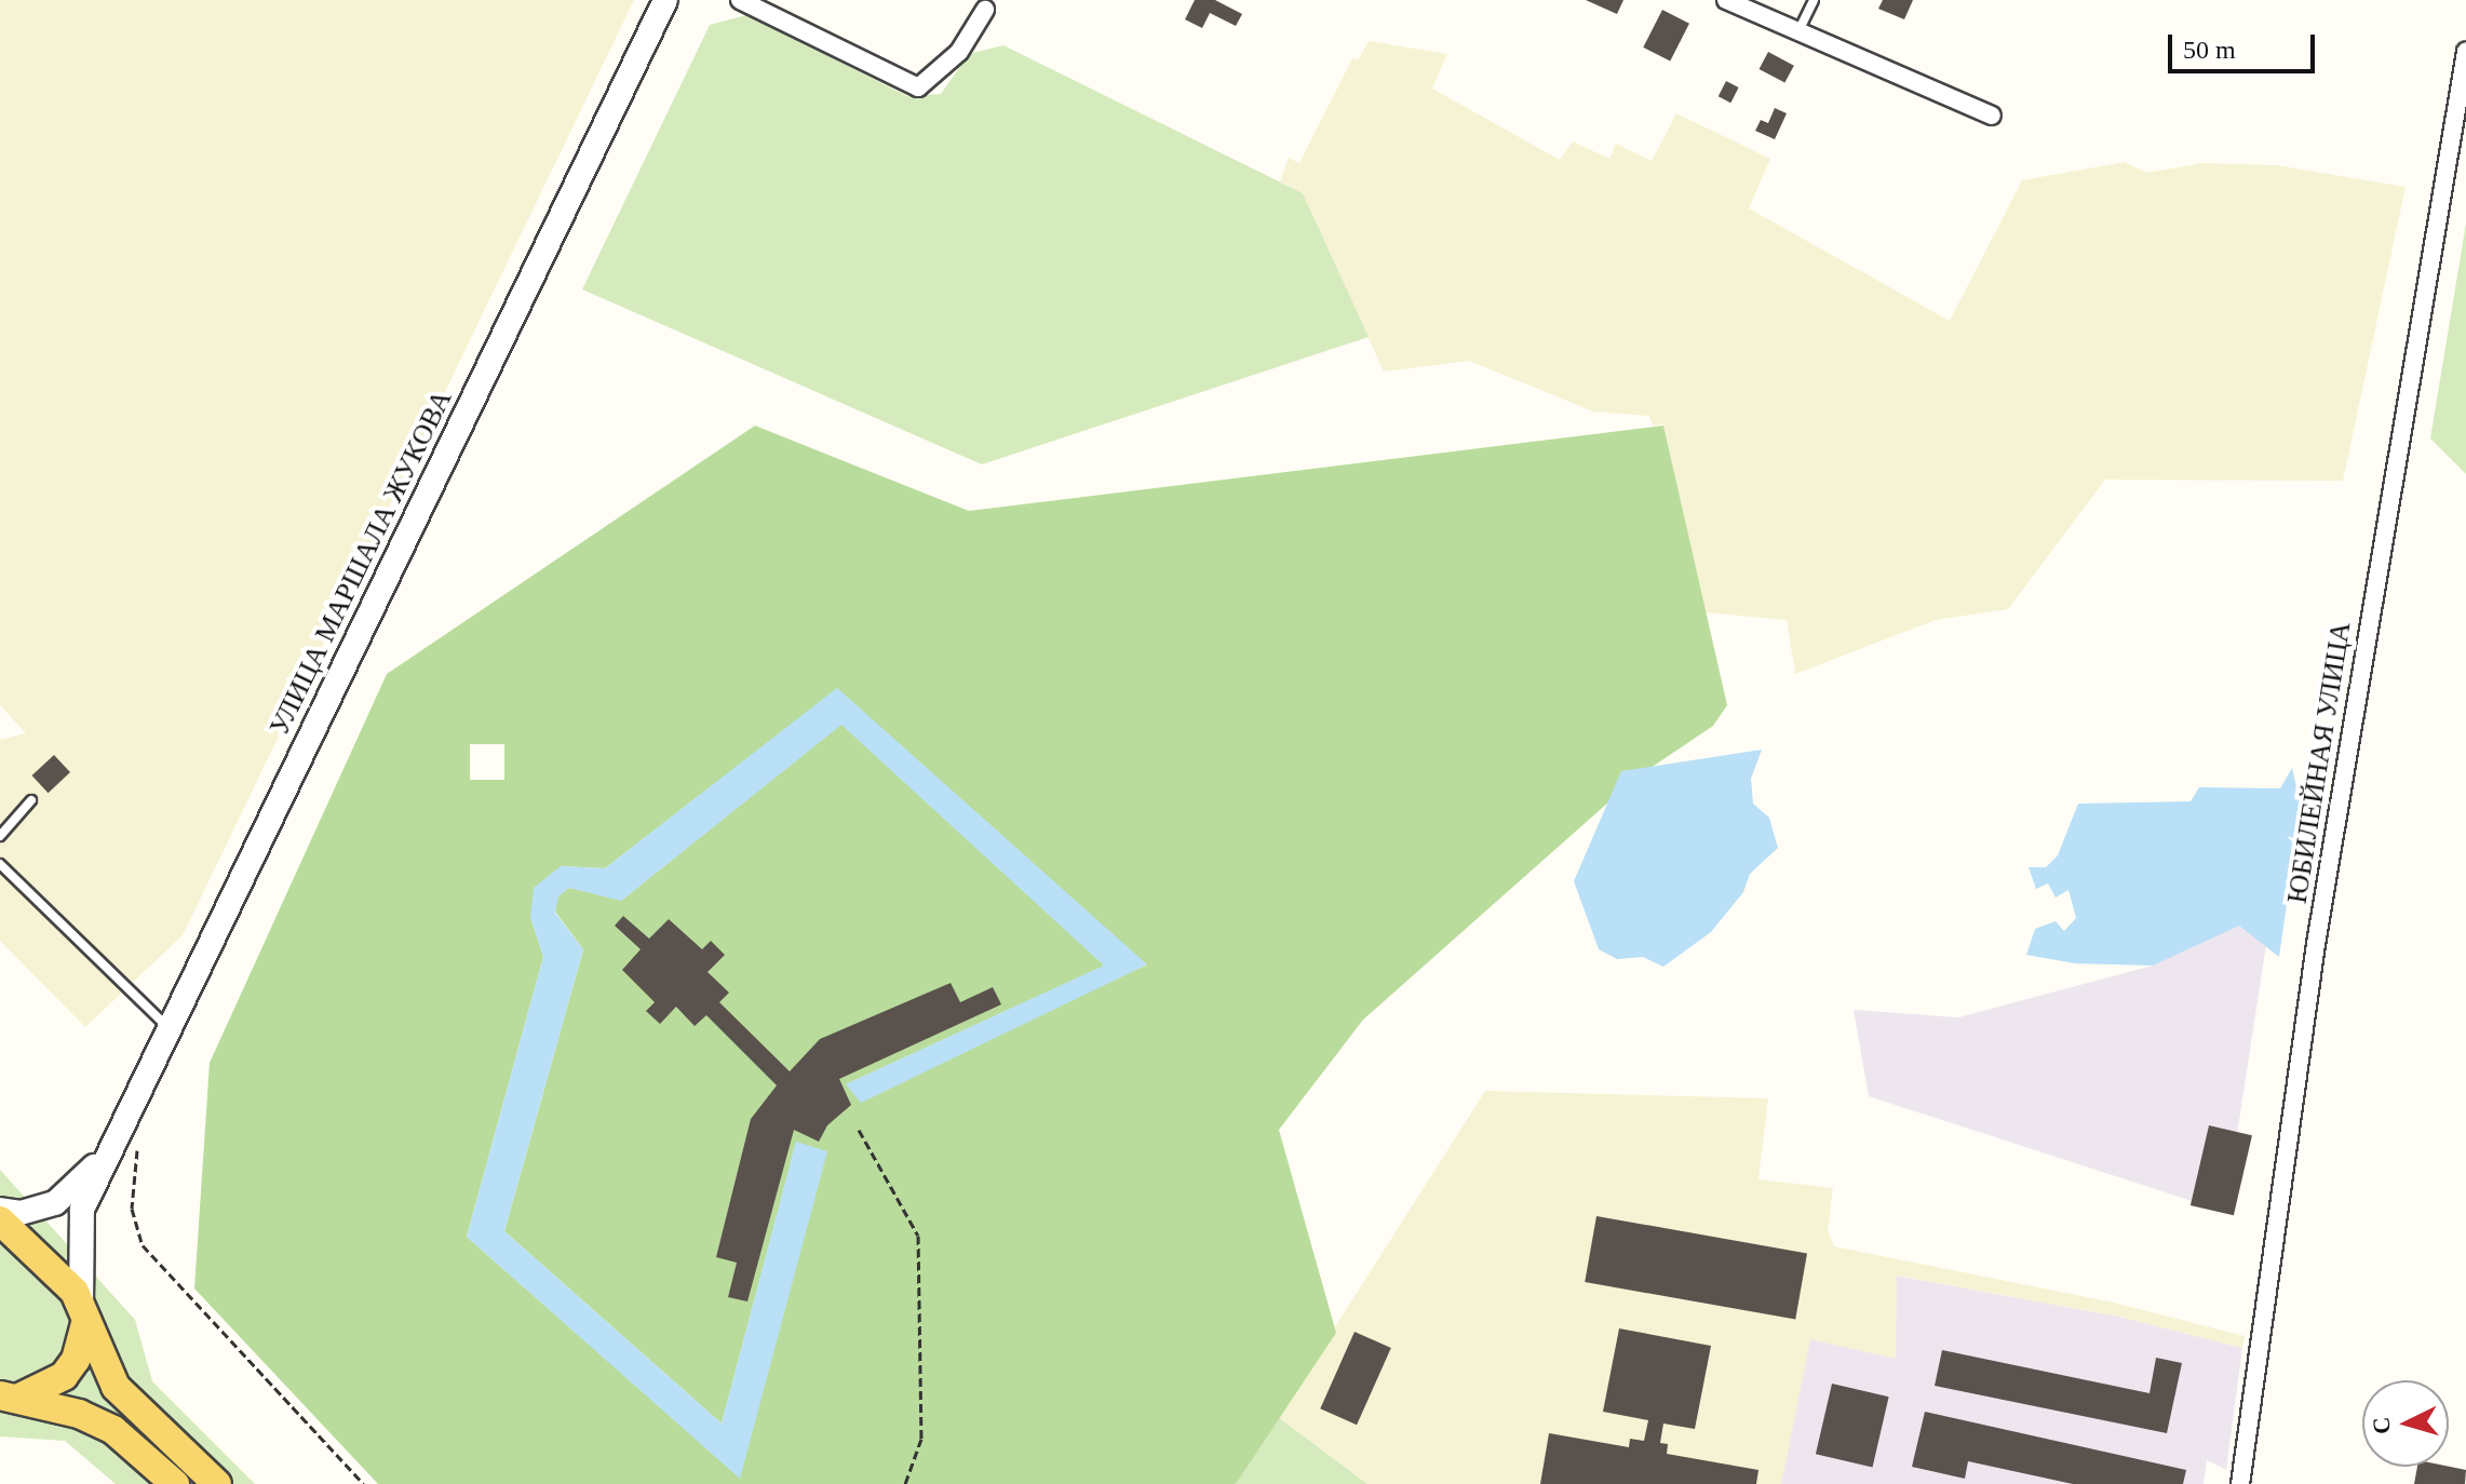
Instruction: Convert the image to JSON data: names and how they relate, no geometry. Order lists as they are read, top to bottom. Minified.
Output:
{"streets":{"street":["УЛИЦА МАРШАЛА ЖУКОВА","ЮБИЛЕЙНАЯ УЛИЦА"]},"scale_bar":"50 m","north":"left"}
